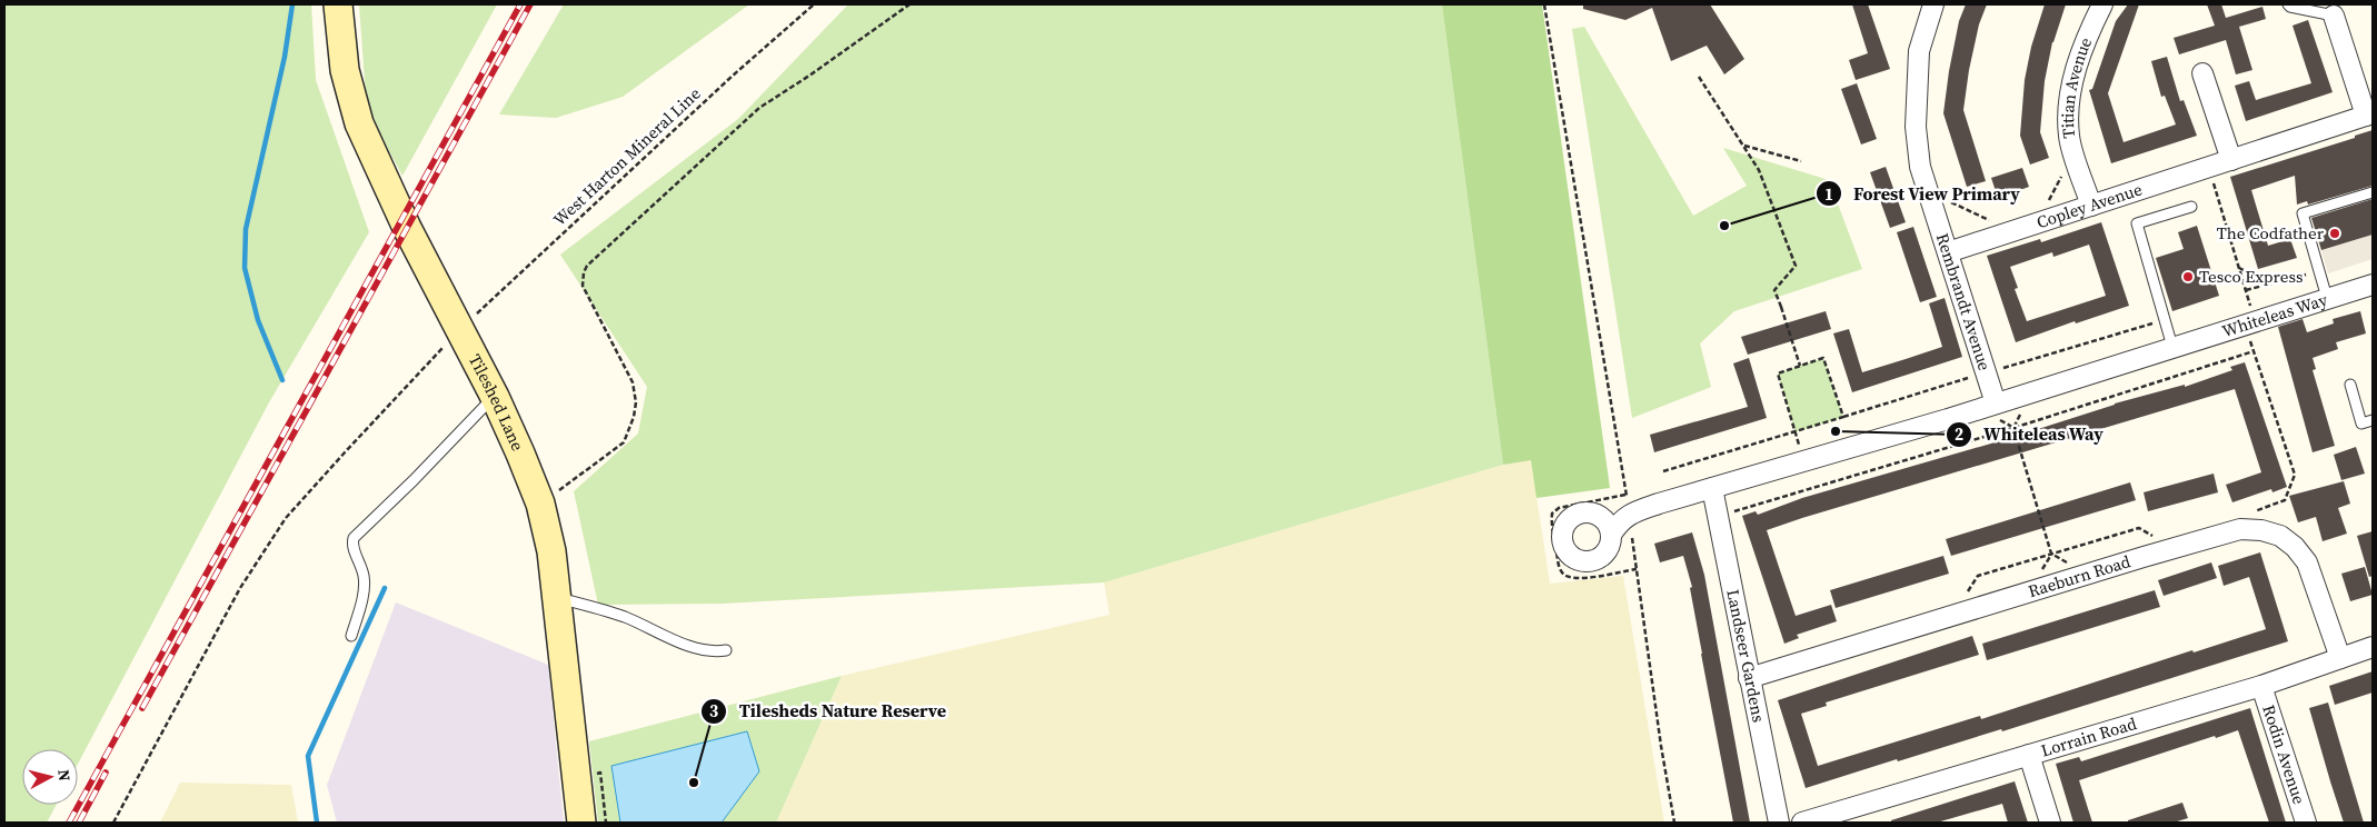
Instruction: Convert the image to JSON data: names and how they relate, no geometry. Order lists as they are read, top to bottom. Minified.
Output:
{"streets":{"street":["Titian Avenue","Copley Avenue","Rembrandt Avenue","Whiteleas Way","Tileshed Lane","Raeburn Road","Landseer Gardens","Lorrain Road","Rodin Avenue"],"path":["West Harton Mineral Line"]},"crossings":[["Titian Avenue","Copley Avenue"],["West Harton Mineral Line","Tileshed Lane"],["Copley Avenue","Rembrandt Avenue"],["Rembrandt Avenue","Whiteleas Way"],["Whiteleas Way","Landseer Gardens"],["Raeburn Road","Landseer Gardens"],["Raeburn Road","Lorrain Road"],["Lorrain Road","Rodin Avenue"]],"places":["Forest View Primary","The Codfather","Tesco Express","Whiteleas Way","Tilesheds Nature Reserve"],"north":"right"}
